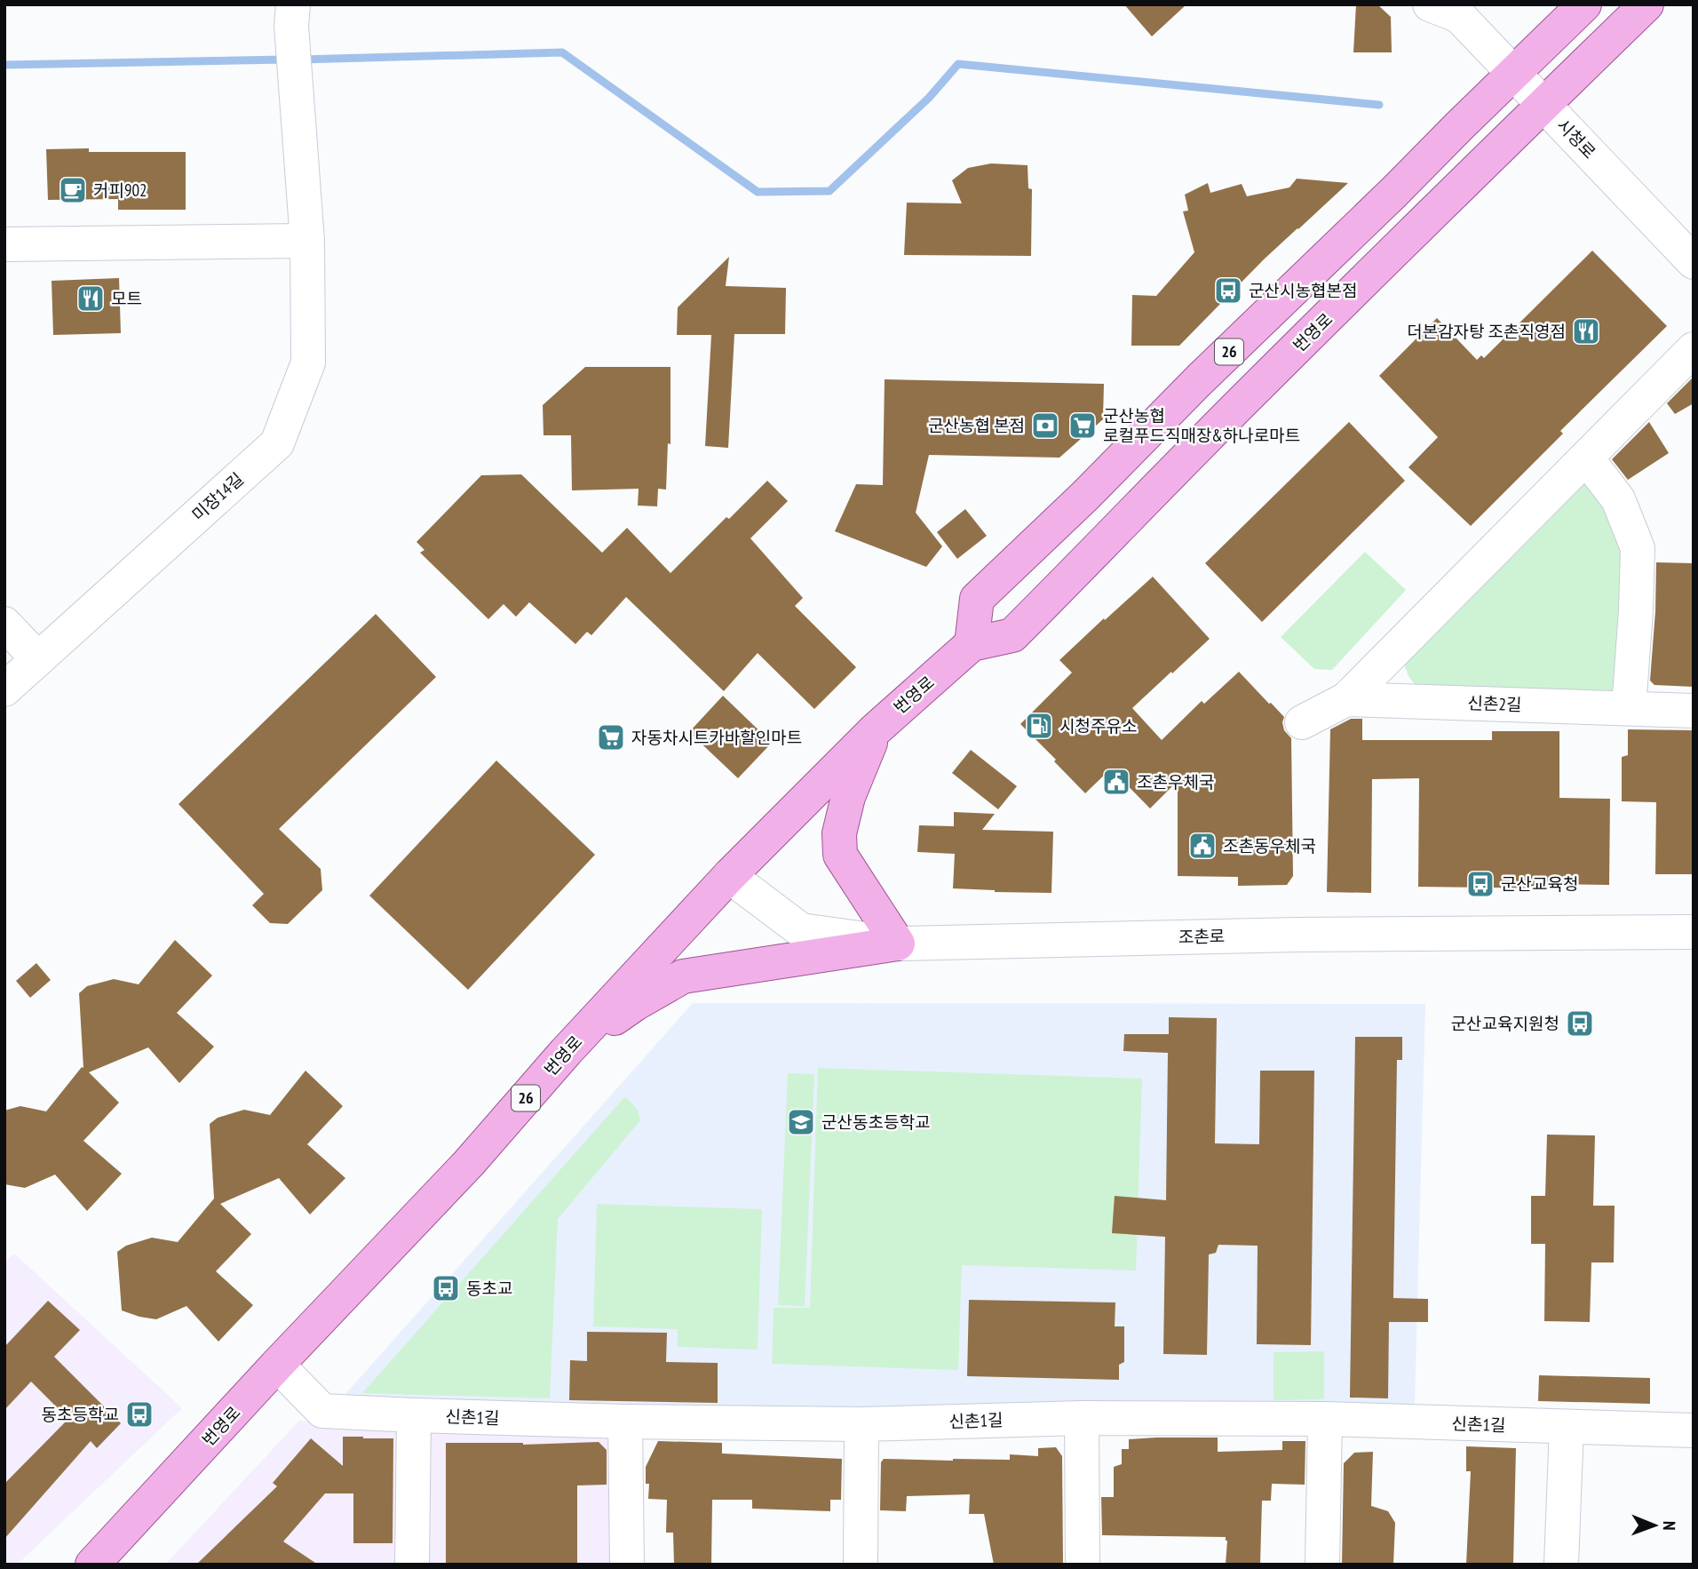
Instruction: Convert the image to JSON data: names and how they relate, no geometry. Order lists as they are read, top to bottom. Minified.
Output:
{"streets":{"main road":["번영로","26"],"street":["시청로","미장14길","신촌2길","조촌로","신촌1길"]},"crossings":[["시청로","번영로"],["시청로","26"],["번영로","26"],["번영로","조촌로"],["번영로","신촌1길"]],"places":{"cafe":["커피902"],"bus stop":["군산시농협본점","군산교육청","군산교육지원청","동초교","동초등학교"],"restaurant":["모트","더본감자탕 조촌직영점"],"bank":["군산농협 본점"],"supermarket":["군산농협 로컬푸드직매장&하나로마트","자동차시트카바할인마트"],"fuel station":["시청주유소"],"public building":["조촌우체국","조촌동우체국"],"school or university":["군산동초등학교"]},"north":"right"}
